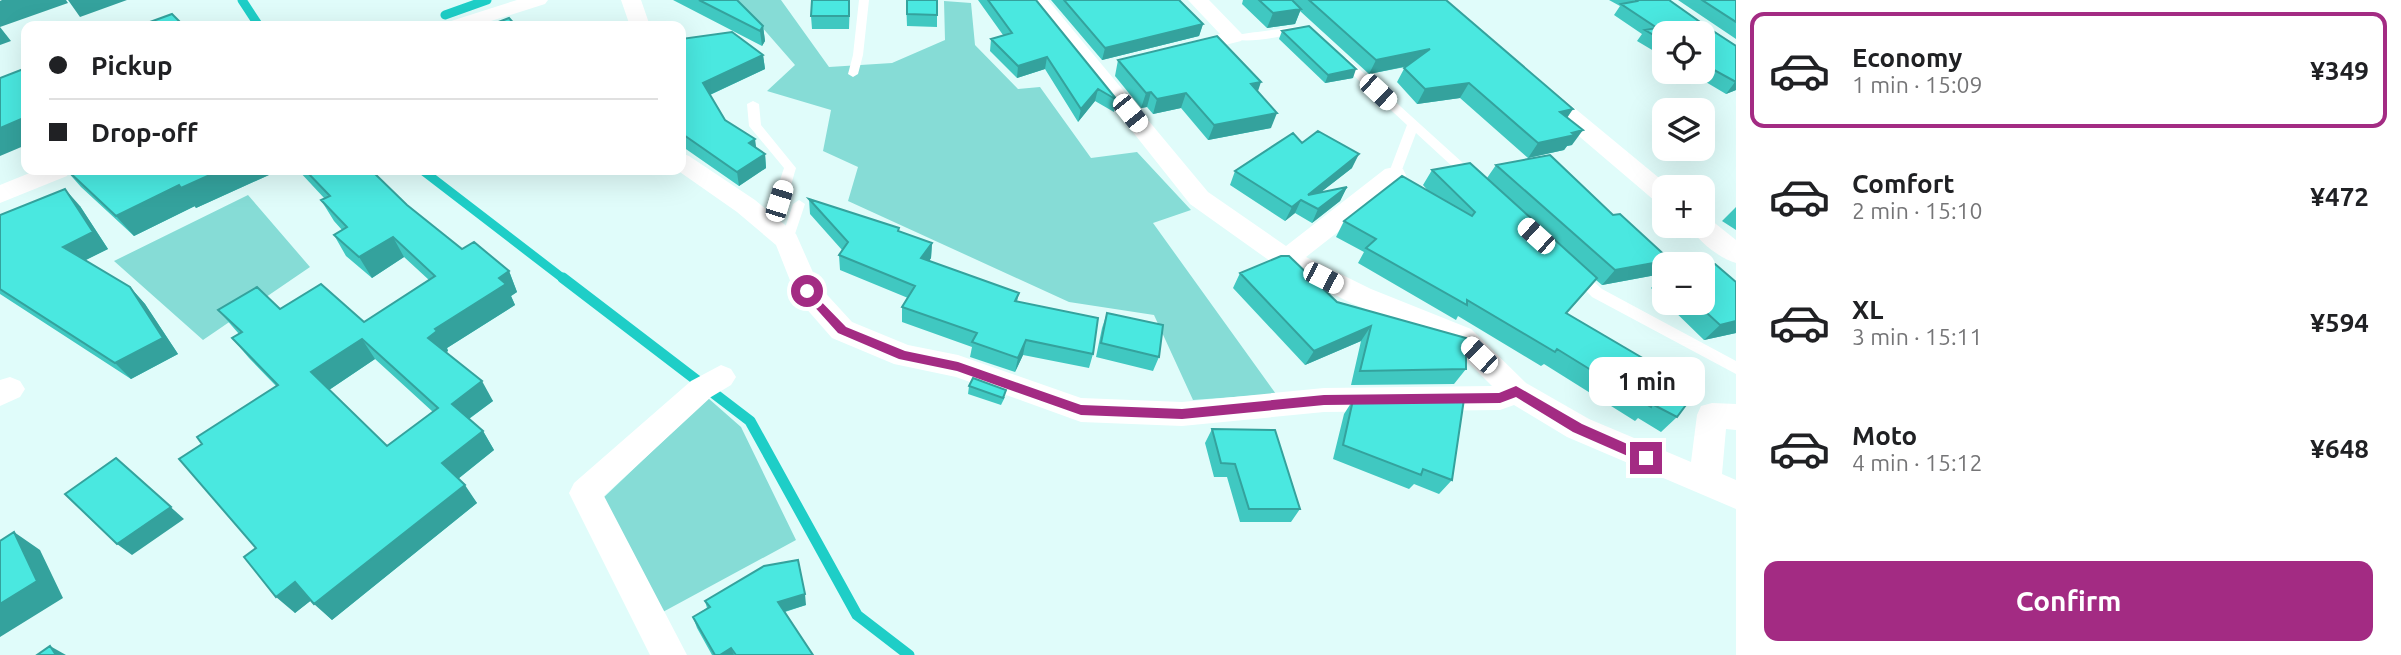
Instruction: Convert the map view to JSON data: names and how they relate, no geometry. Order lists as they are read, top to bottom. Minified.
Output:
{"page":{"list":[{"name":"Economy","note":"1 min · 15:09","value":"¥349"},{"name":"Comfort","note":"2 min · 15:10","value":"¥472"},{"name":"XL","note":"3 min · 15:11","value":"¥594"},{"name":"Moto","note":"4 min · 15:12","value":"¥648"}],"map_buttons":["+","−"],"banner":["Pickup","Drop-off"],"bubble":"1 min","buttons":"Confirm"}}
